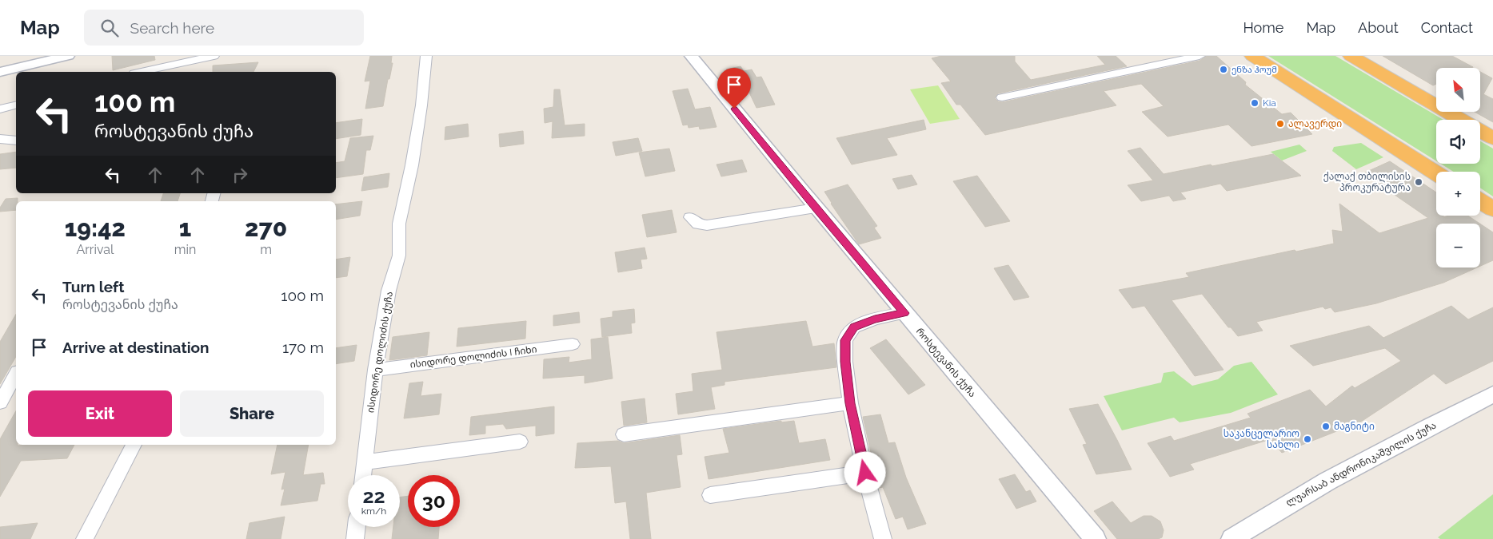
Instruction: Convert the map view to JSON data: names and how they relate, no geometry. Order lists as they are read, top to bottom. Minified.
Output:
{"streets":{"street":["ისიდორე დოლიძის ქუჩა","ისიდორე დოლიძის I ჩიხი","როსტევანის ქუჩა","ლუარსაბ ანდრონიკაშვილის ქუჩა"]},"crossings":[["ისიდორე დოლიძის ქუჩა","ისიდორე დოლიძის I ჩიხი"]],"places":["ენზა ჰოუმ","Kia","ალავერდი","ქალაქ თბილისის პროკურატურა","მაგნიტი","საკანცელარიო სახლი"],"north":"top left","page":{"header":"Map","search":"Search here","nav":["Home","Map","About","Contact"],"map_buttons":["+","−"],"turn":["100 m","როსტევანის ქუჩა"],"eta":["19:42","Arrival","1","min","270","m"],"list":[{"name":"Turn left","note":"როსტევანის ქუჩა","value":"100 m"},{"name":"Arrive at destination","value":"170 m"}],"buttons":["Exit","Share"],"speed":"22 km/h","limit":"30"}}
